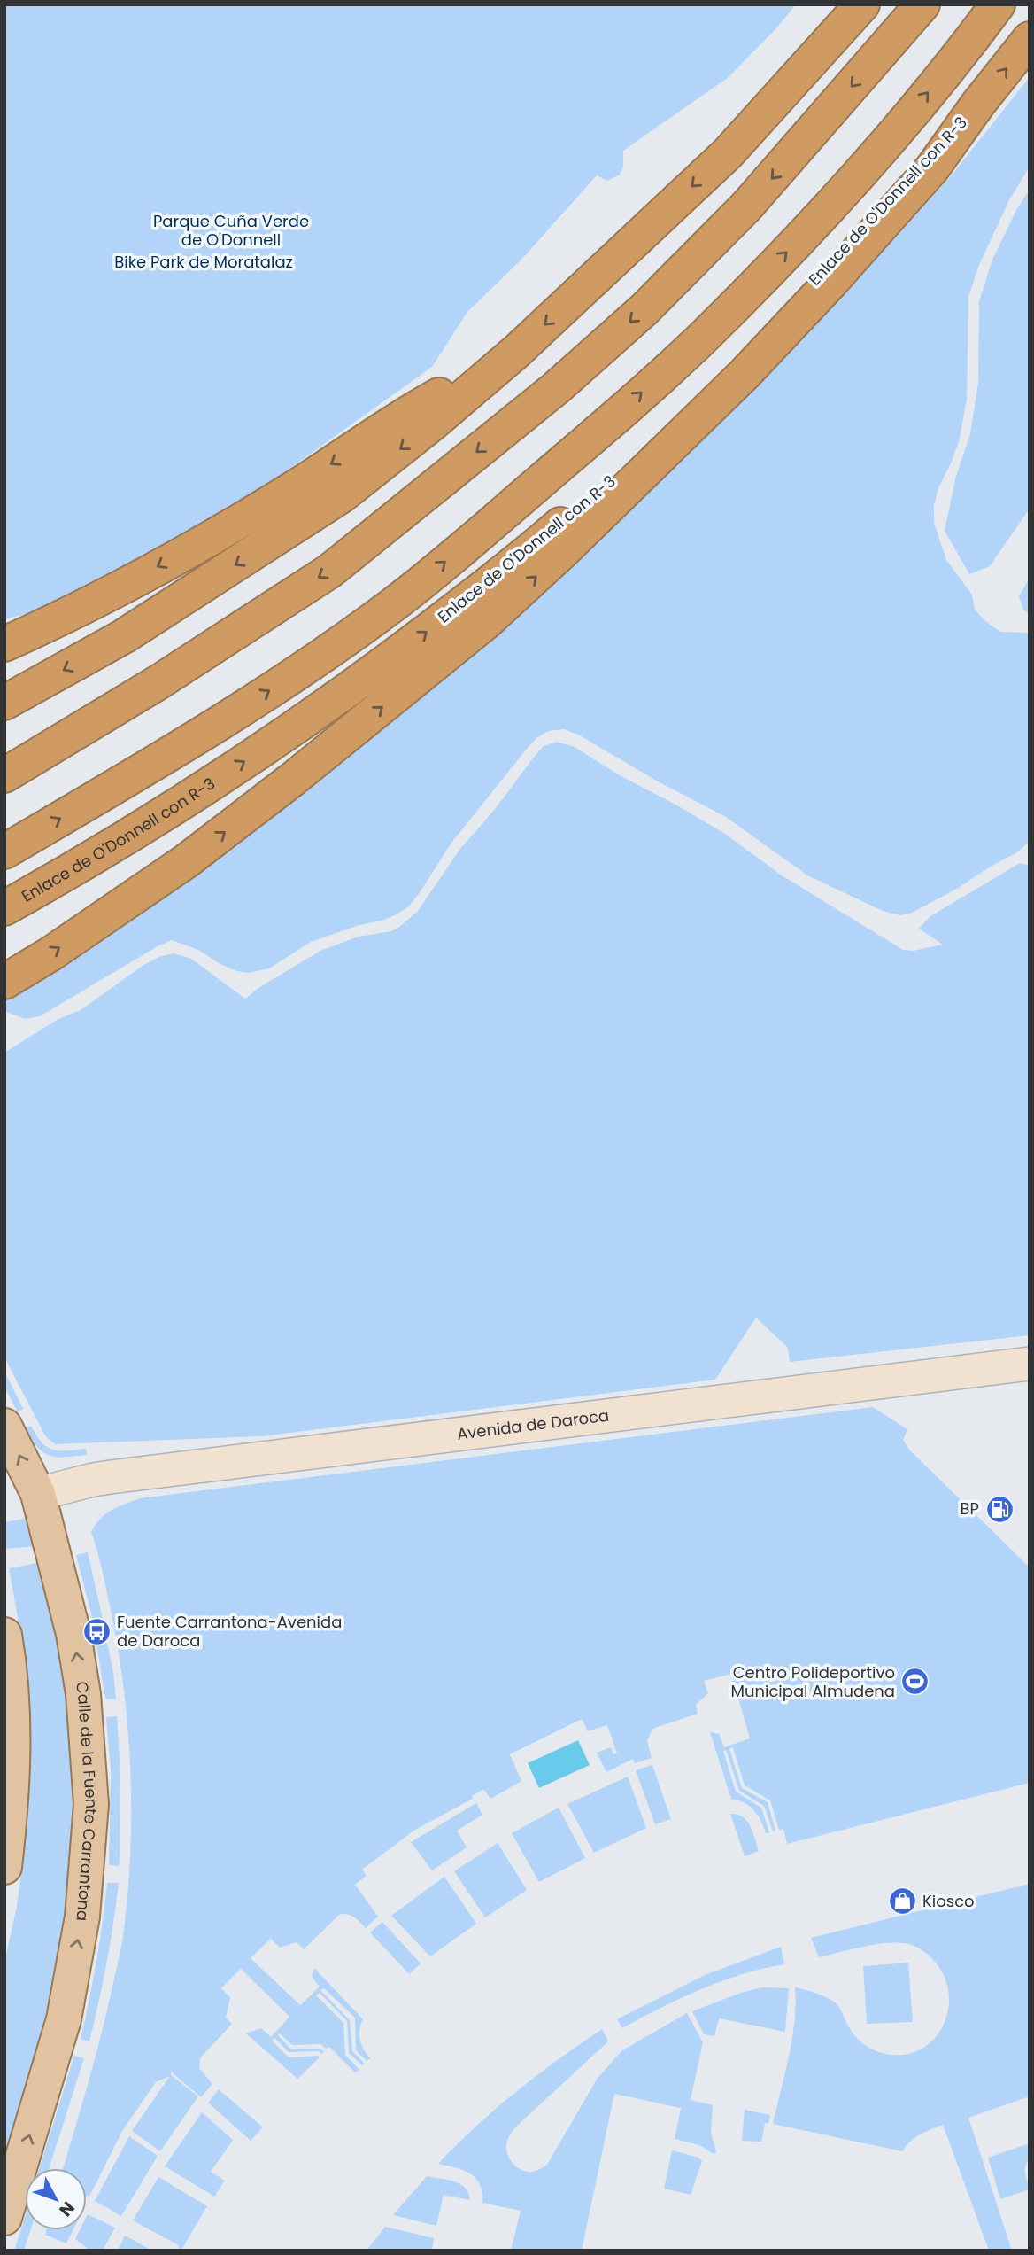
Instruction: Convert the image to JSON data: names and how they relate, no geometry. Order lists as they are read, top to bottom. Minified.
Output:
{"streets":{"highway":["Enlace de O'Donnell con R-3"],"main road":["Calle de la Fuente Carrantona"],"street":["Avenida de Daroca"]},"crossings":[["Avenida de Daroca","Calle de la Fuente Carrantona"]],"one_way":["Calle de la Fuente Carrantona"],"parks":["Parque Cuña Verde de O'Donnell","Bike Park de Moratalaz"],"places":{"fuel station":["BP"],"bus stop":["Fuente Carrantona-Avenida de Daroca"],"sports":["Centro Polideportivo Municipal Almudena"],"shop":["Kiosco"]},"north":"bottom right"}
